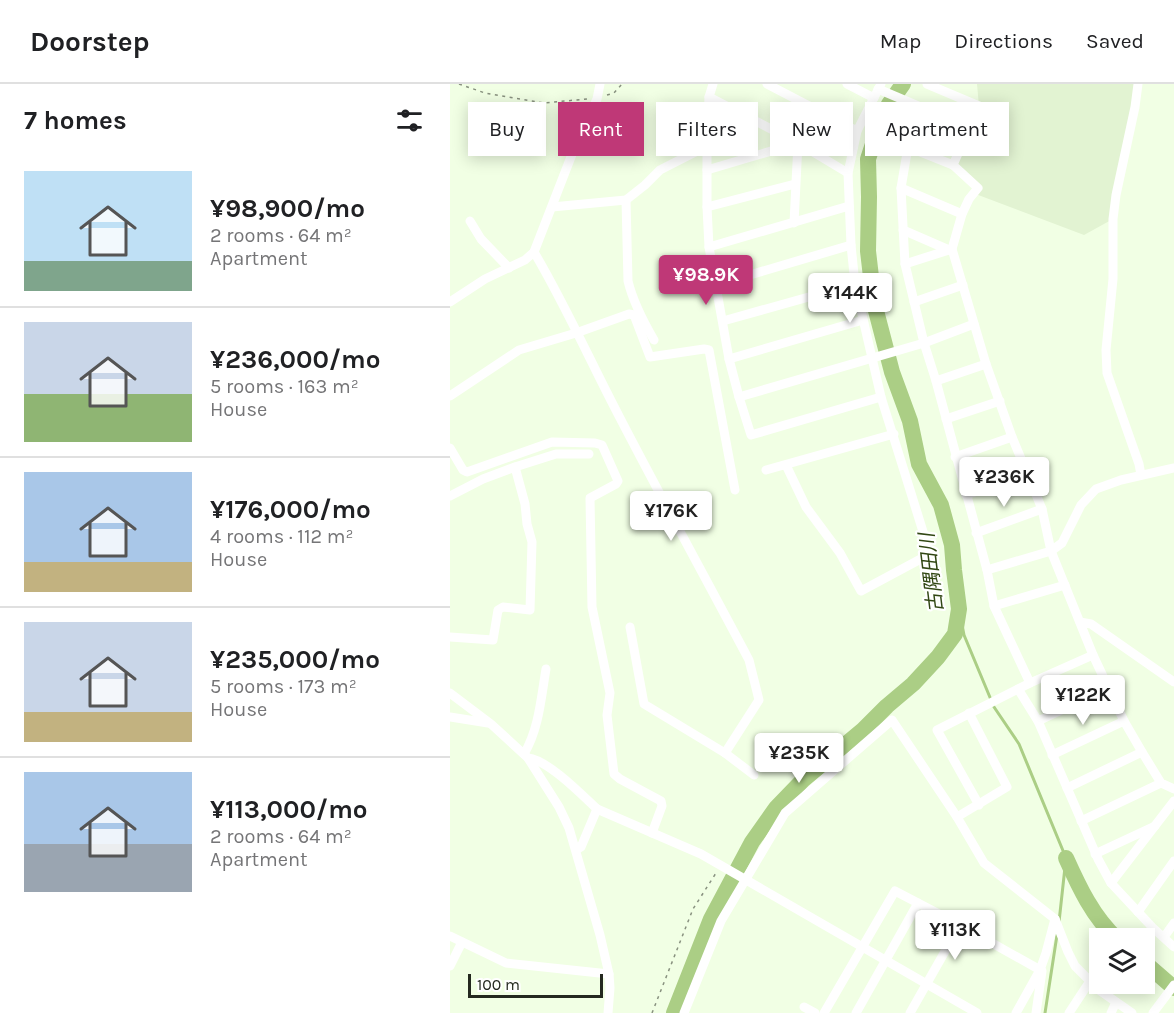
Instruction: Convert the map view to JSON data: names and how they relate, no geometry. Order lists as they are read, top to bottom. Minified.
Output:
{"water":["古隅田川"],"scale_bar":"100 m","page":{"header":"Doorstep","nav":["Map","Directions","Saved"],"heading":"7 homes","chip":["Buy","Rent","Filters","New","Apartment"],"list":[{"name":"¥98,900/mo","note":"2 rooms · 64 m² · Apartment"},{"name":"¥236,000/mo","note":"5 rooms · 163 m² · House"},{"name":"¥176,000/mo","note":"4 rooms · 112 m² · House"},{"name":"¥235,000/mo","note":"5 rooms · 173 m² · House"},{"name":"¥113,000/mo","note":"2 rooms · 64 m² · Apartment"}],"price":["¥98.9K","¥144K","¥236K","¥176K","¥122K","¥235K","¥113K"],"scale":"100 m"}}
